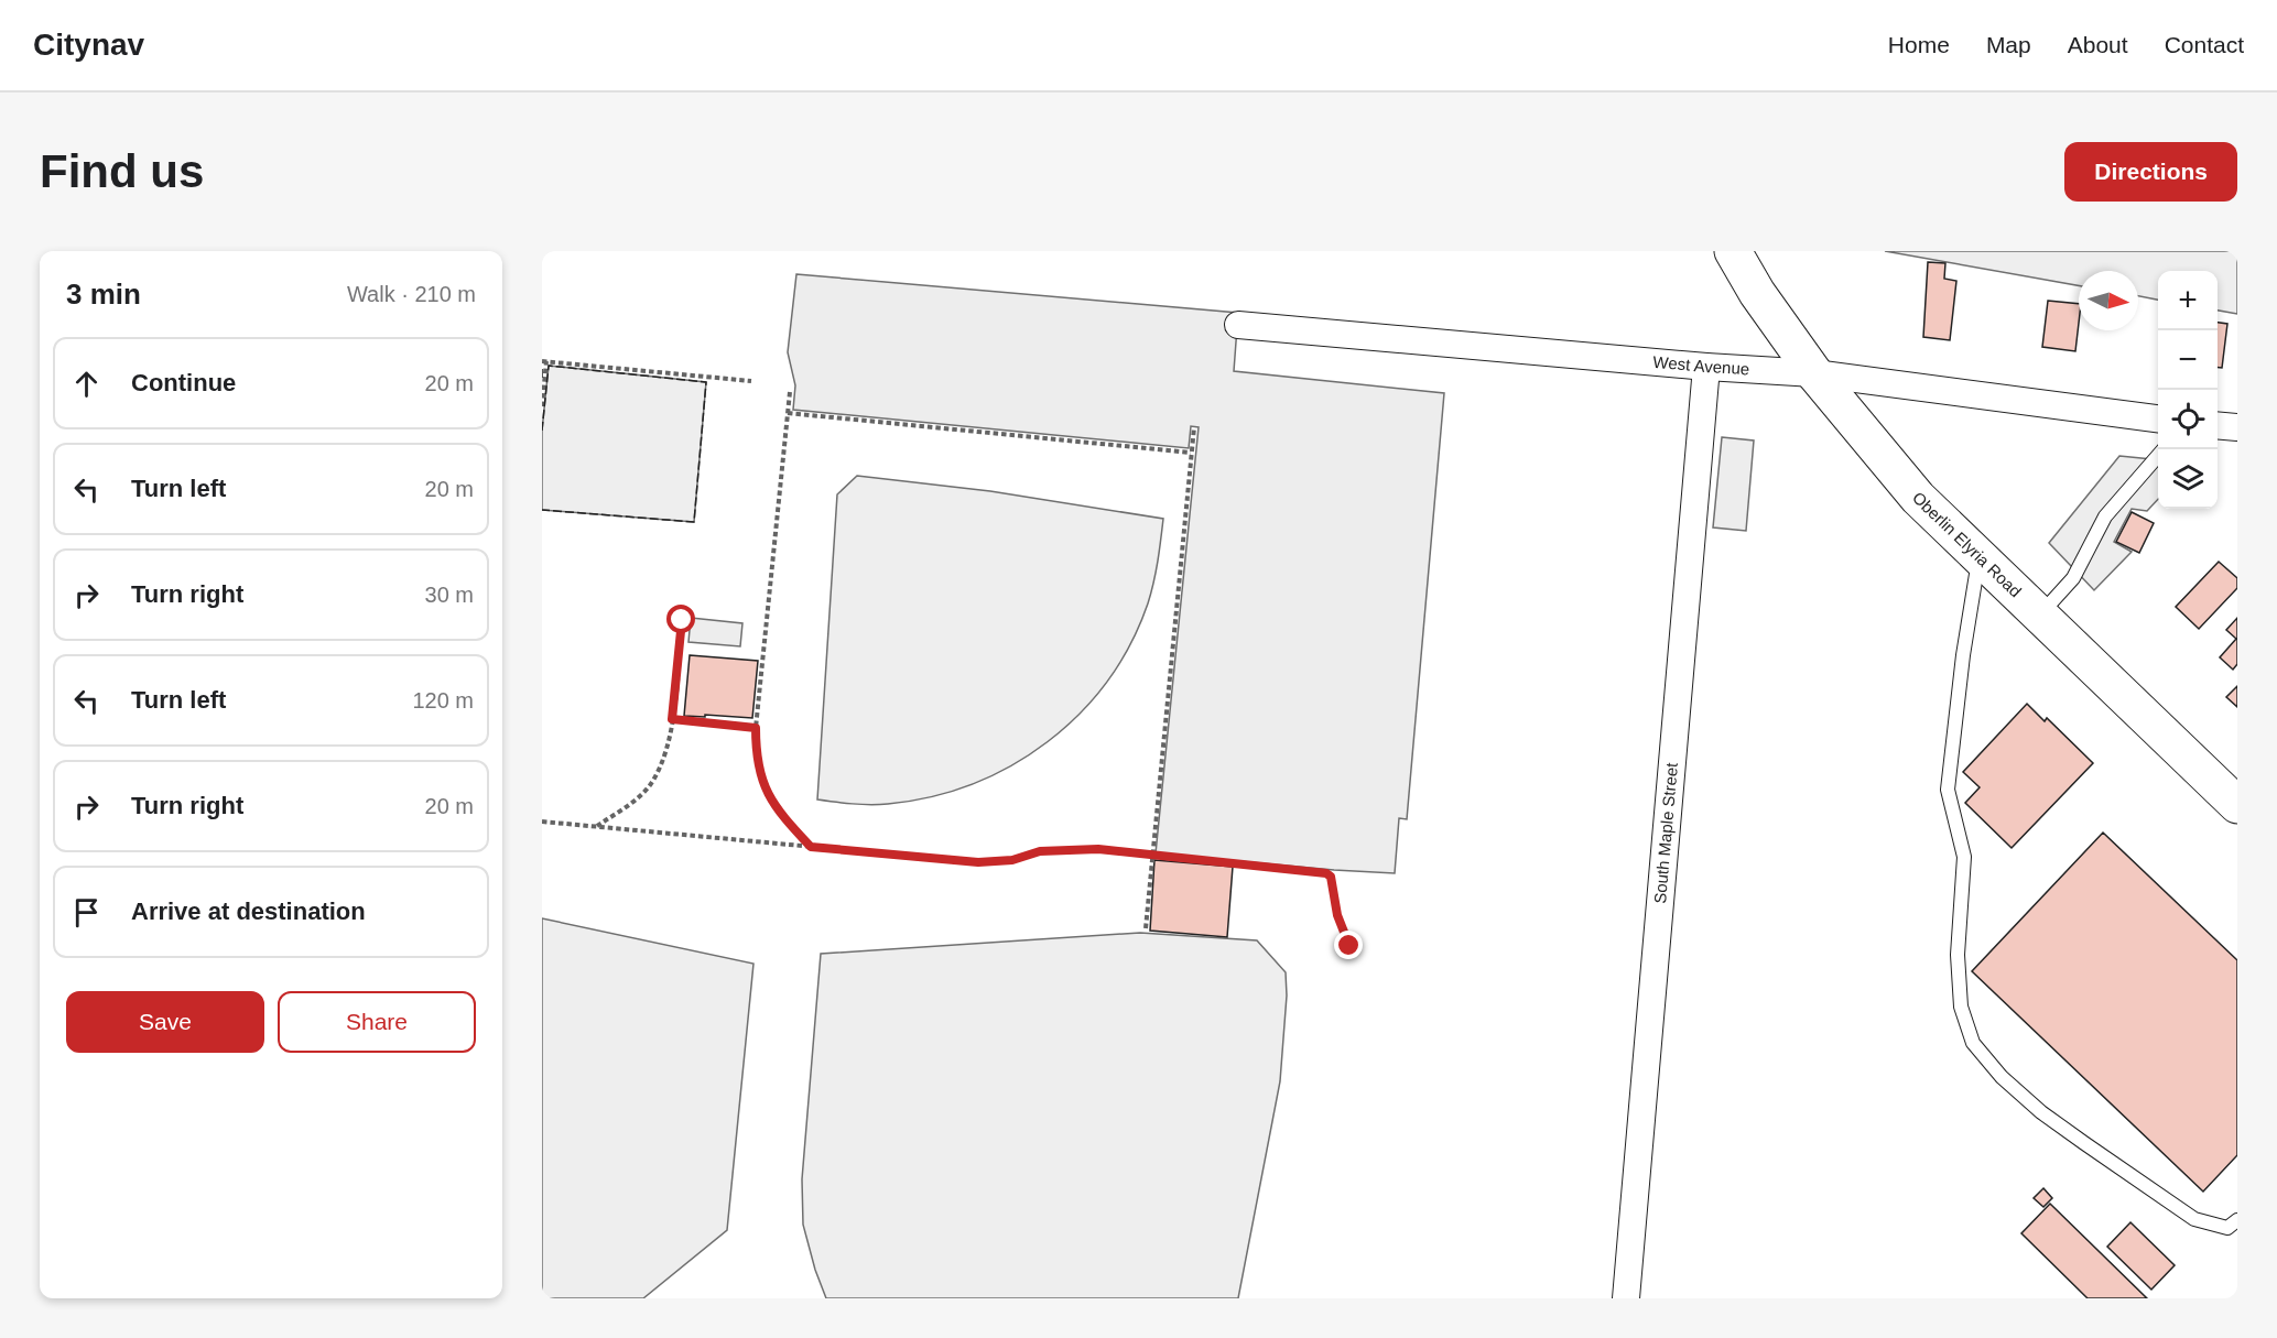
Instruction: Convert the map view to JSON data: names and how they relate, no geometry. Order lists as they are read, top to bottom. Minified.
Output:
{"streets":{"main road":["Oberlin Elyria Road"],"street":["West Avenue","South Maple Street"]},"crossings":[["West Avenue","Oberlin Elyria Road"],["West Avenue","South Maple Street"]],"north":"right","page":{"header":"Citynav","nav":["Home","Map","About","Contact"],"buttons":["Directions",["Save","Share"]],"title":"Find us","heading":["3 min","Walk · 210 m"],"map_buttons":["+","−"],"list":[["Continue","20 m"],["Turn left","20 m"],["Turn right","30 m"],["Turn left","120 m"],["Turn right","20 m"],"Arrive at destination"]}}
